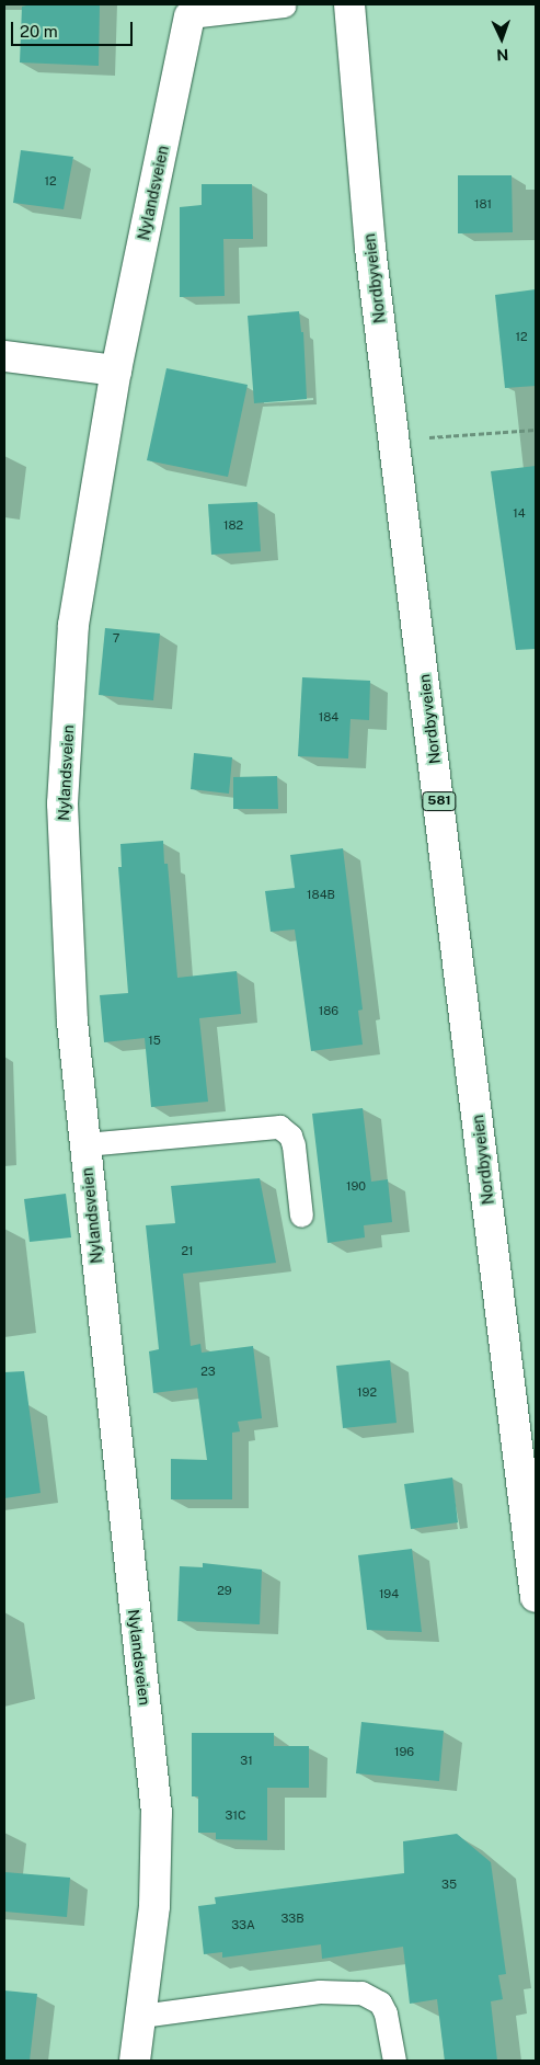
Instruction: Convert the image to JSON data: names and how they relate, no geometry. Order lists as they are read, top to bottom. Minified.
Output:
{"streets":{"street":["Nylandsveien","Nordbyveien","581"]},"house_numbers":["12","181","12","14","182","7","184","184B","186","15","190","21","23","192","29","194","196","31","31C","35","33B","33A"],"scale_bar":"20 m","north":"bottom"}
